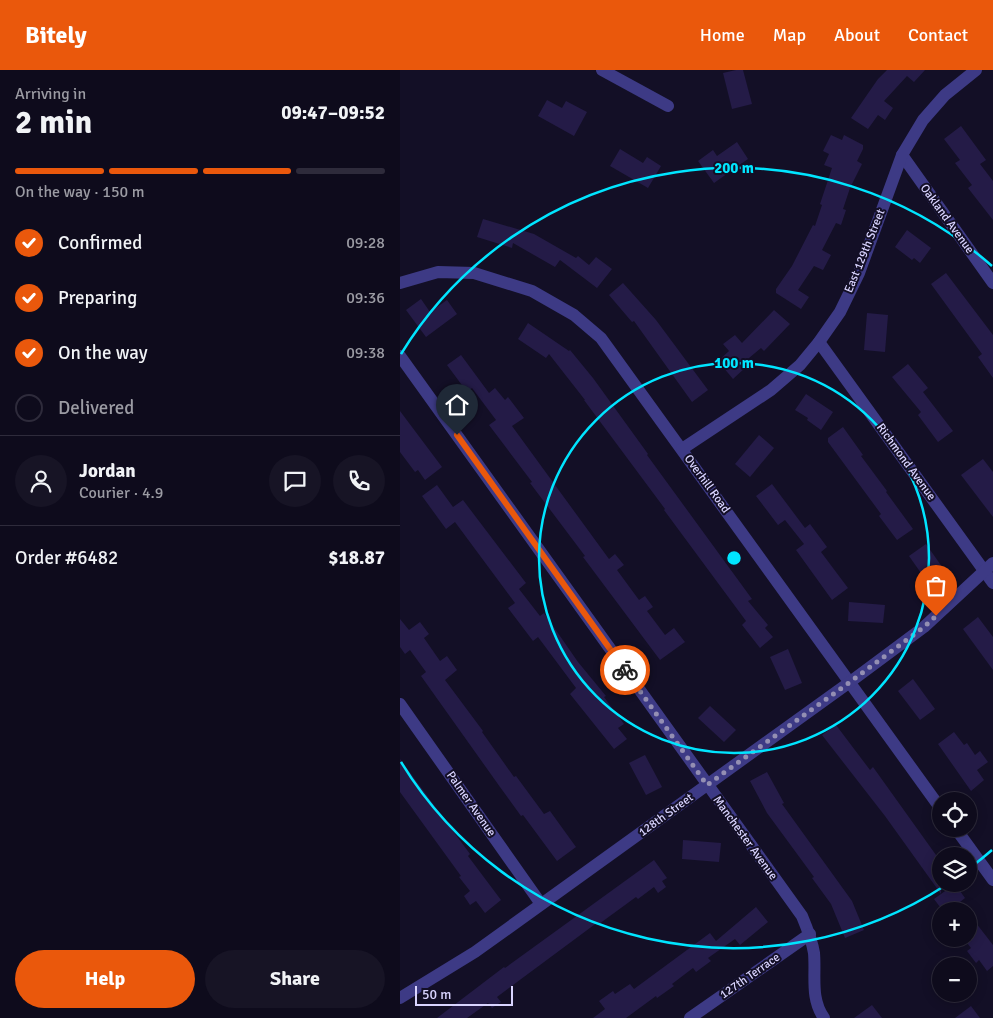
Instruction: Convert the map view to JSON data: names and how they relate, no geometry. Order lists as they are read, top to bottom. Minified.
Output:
{"streets":{"street":["Oakland Avenue","East 129th Street","Richmond Avenue","Overhill Road","Palmer Avenue","128th Street","Manchester Avenue","127th Terrace"]},"crossings":[["Oakland Avenue","East 129th Street"],["East 129th Street","Richmond Avenue"],["East 129th Street","Overhill Road"],["Richmond Avenue","128th Street"],["Overhill Road","128th Street"],["Palmer Avenue","128th Street"],["128th Street","Manchester Avenue"],["Manchester Avenue","127th Terrace"]],"scale_bar":"50 m","page":{"header":"Bitely","nav":["Home","Map","About","Contact"],"heading":["2 min","Arriving in","09:47–09:52"],"panel":["Jordan","Courier · 4.9","Order #6482","$18.87"],"bar":"On the way · 150 m","list":[["Confirmed","09:28"],["Preparing","09:36"],["On the way","09:38"],"Delivered"],"map_buttons":["+","−"],"buttons":["Help","Share"],"scale":"50 m"},"rings":["200 m","100 m"]}
